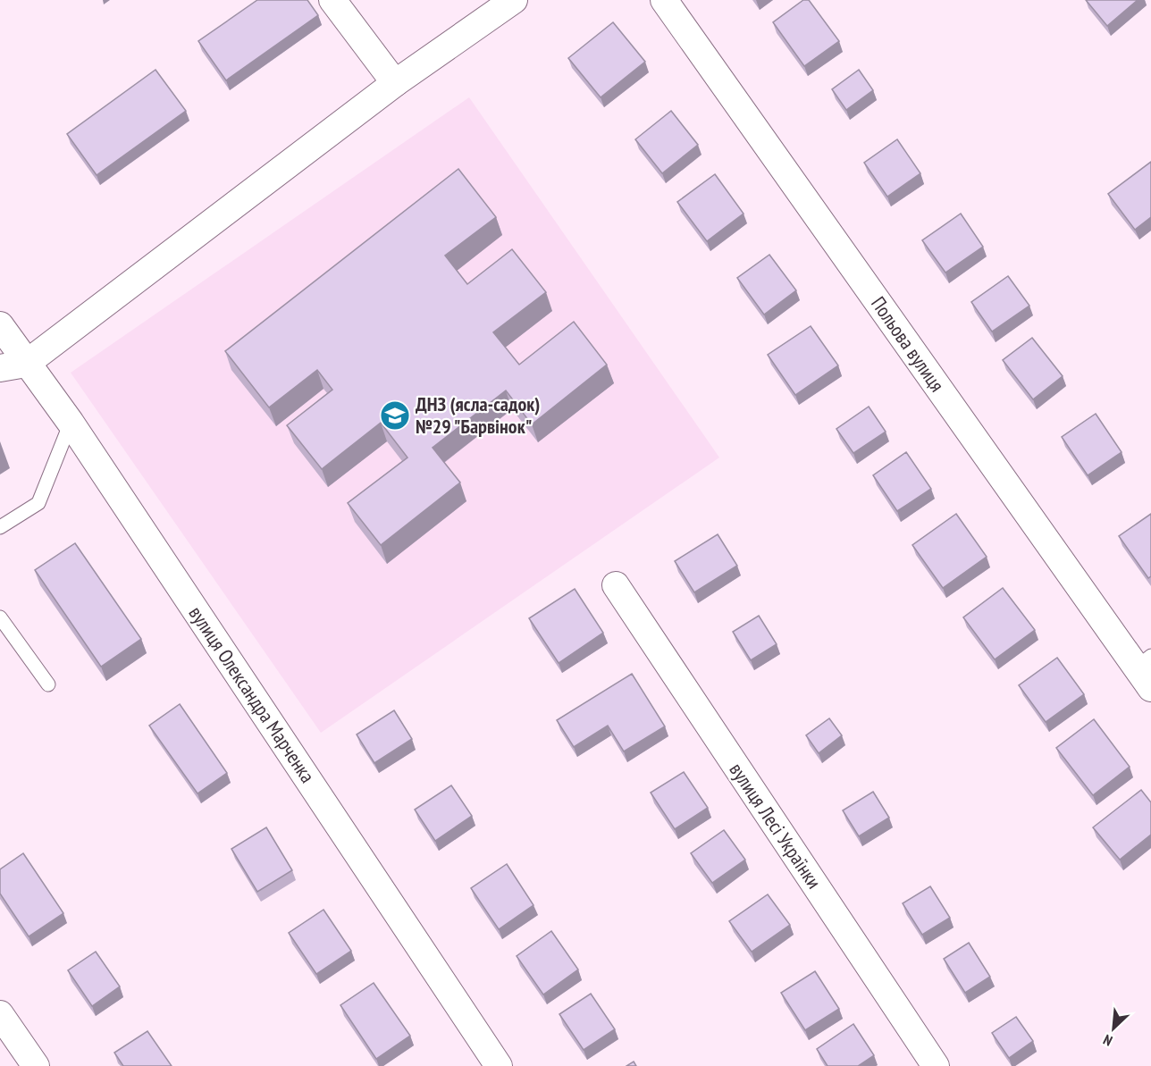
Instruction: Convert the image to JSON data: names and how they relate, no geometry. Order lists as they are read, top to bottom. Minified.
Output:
{"streets":{"street":["Польова вулиця","вулиця Олександра Марченка","вулиця Лесі Українки"]},"places":{"school or university":["ДНЗ (ясла-садок) №29 \"Барвінок\""]},"north":"bottom left"}
